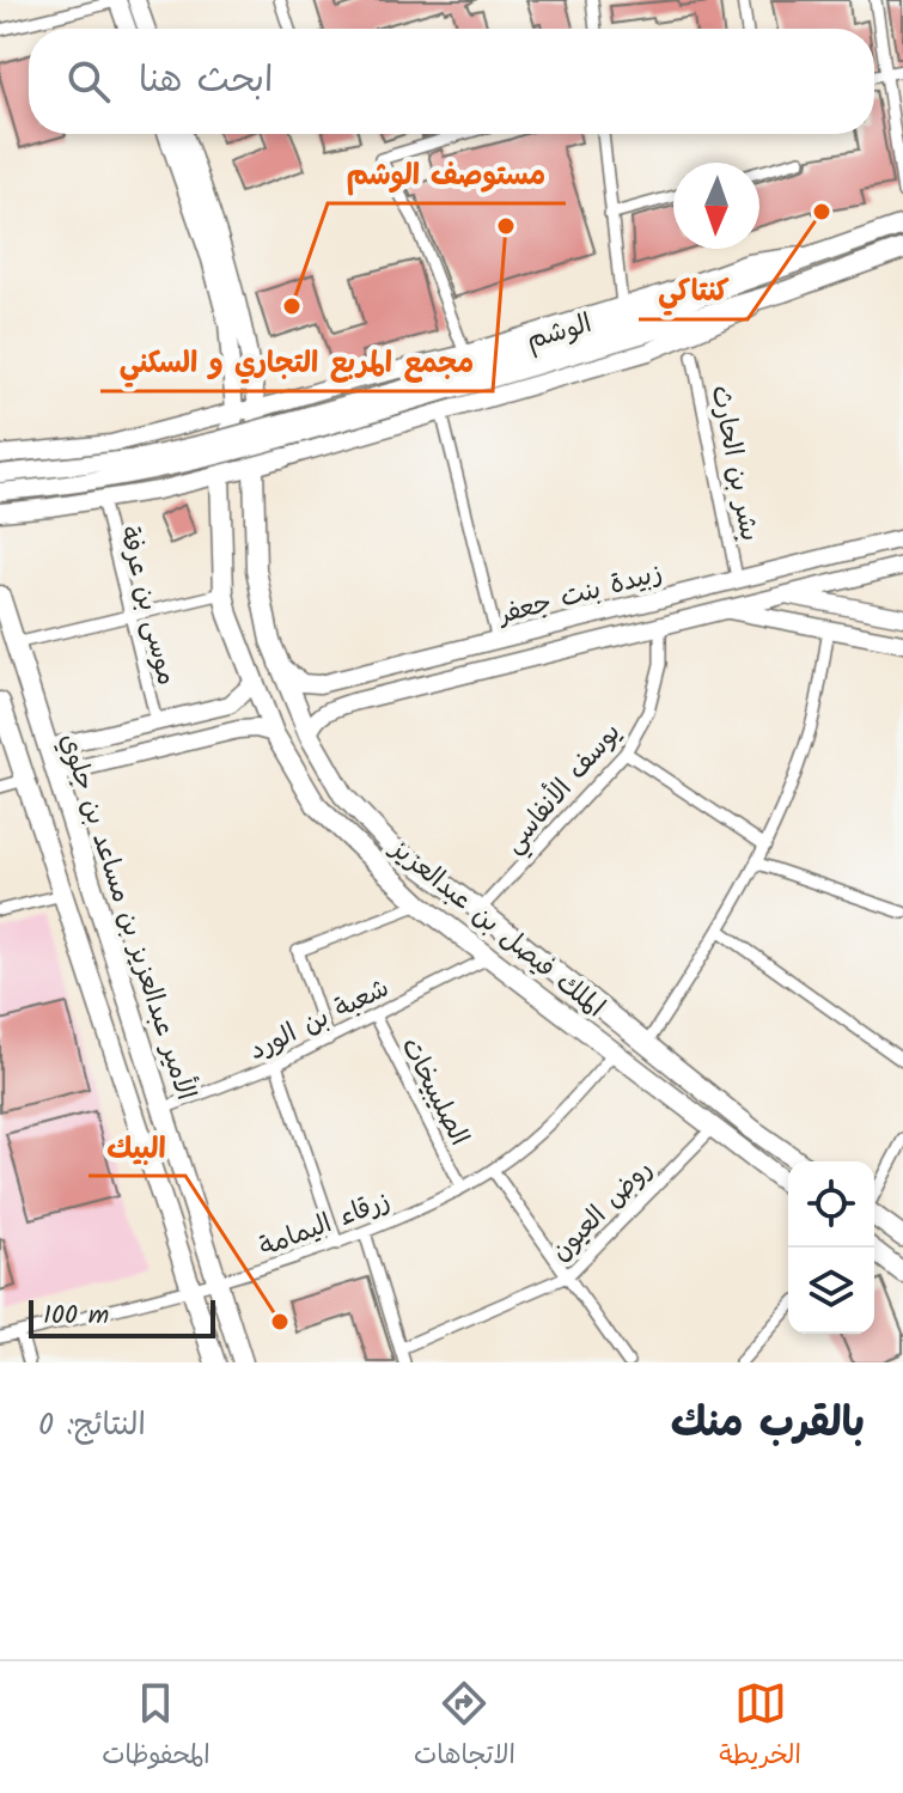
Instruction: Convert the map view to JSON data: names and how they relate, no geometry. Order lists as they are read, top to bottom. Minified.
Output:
{"streets":{"main road":["الوشم","الأمير عبدالعزيز بن مساعد بن جلوي","الملك فيصل بن عبدالعزيز"],"street":["بشر بن الحارث","زبيدة بنت جعفر","موسى بن عرفة","يوسف الأنفاسي","شعبة بن الورد","الصليبيخات","روض العيون","زرقاء اليمامة"]},"crossings":[["بشر بن الحارث","زبيدة بنت جعفر"],["زبيدة بنت جعفر","يوسف الأنفاسي"],["زبيدة بنت جعفر","الملك فيصل بن عبدالعزيز"],["يوسف الأنفاسي","الملك فيصل بن عبدالعزيز"],["الأمير عبدالعزيز بن مساعد بن جلوي","شعبة بن الورد"],["الأمير عبدالعزيز بن مساعد بن جلوي","زرقاء اليمامة"],["الملك فيصل بن عبدالعزيز","شعبة بن الورد"],["الملك فيصل بن عبدالعزيز","روض العيون"],["الملك فيصل بن عبدالعزيز","زرقاء اليمامة"],["شعبة بن الورد","الصليبيخات"],["الصليبيخات","زرقاء اليمامة"]],"places":["كنتاكي","مجمع المربع التجاري و السكني","مستوصف الوشم","البيك"],"scale_bar":"100 m","north":"bottom","page":{"search":"ابحث هنا","scale":"100 m","heading":["بالقرب منك","النتائج: 0"],"nav":["الخريطة","الاتجاهات","المحفوظات"]}}
